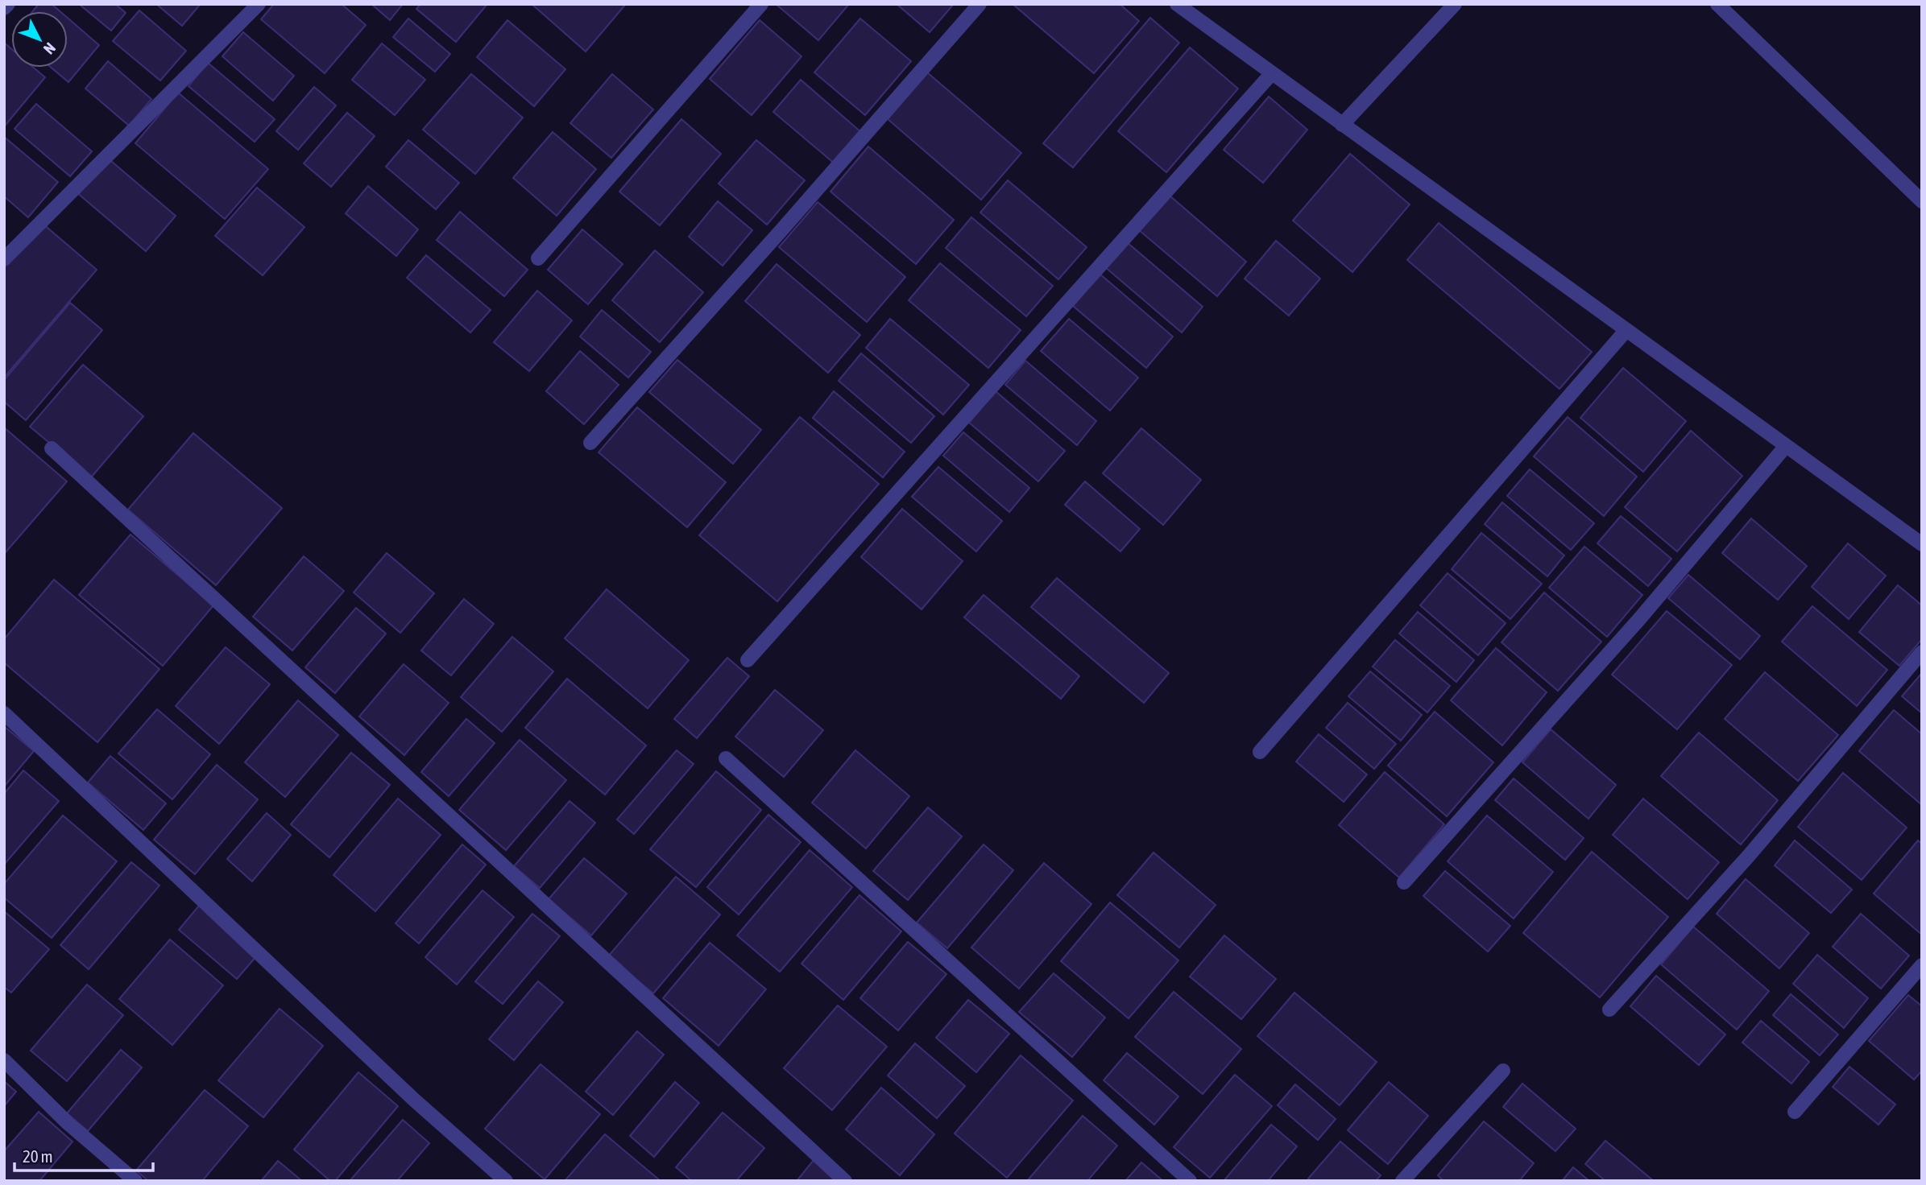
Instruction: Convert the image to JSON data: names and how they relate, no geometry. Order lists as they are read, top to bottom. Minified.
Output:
{"scale_bar":"20 m","north":"bottom right"}
